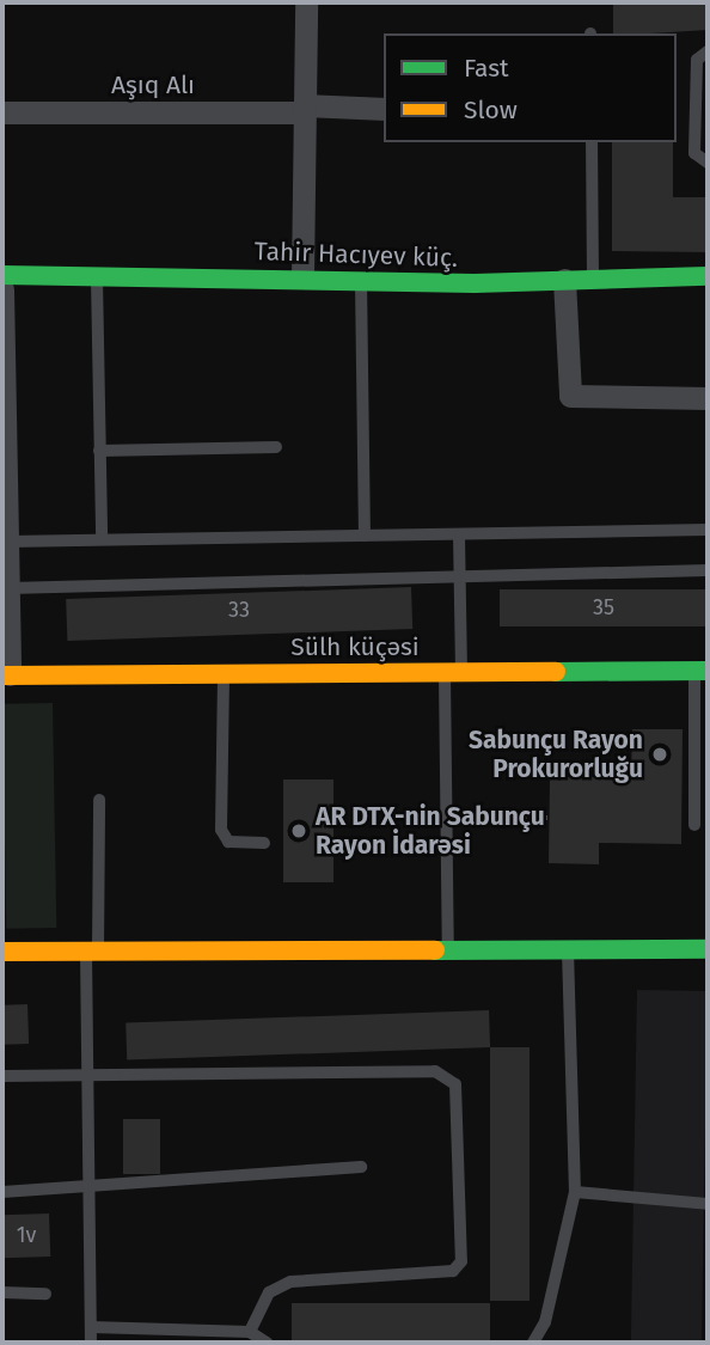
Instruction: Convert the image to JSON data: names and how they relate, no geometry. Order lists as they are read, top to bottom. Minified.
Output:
{"streets":{"street":["Aşıq Alı","Tahir Hacıyev küç.","Sülh küçəsi"]},"places":["Sabunçu Rayon Prokurorluğu","AR DTX-nin Sabunçu Rayon İdarəsi"],"house_numbers":["35","33","1v"],"legend":["Fast","Slow"]}
